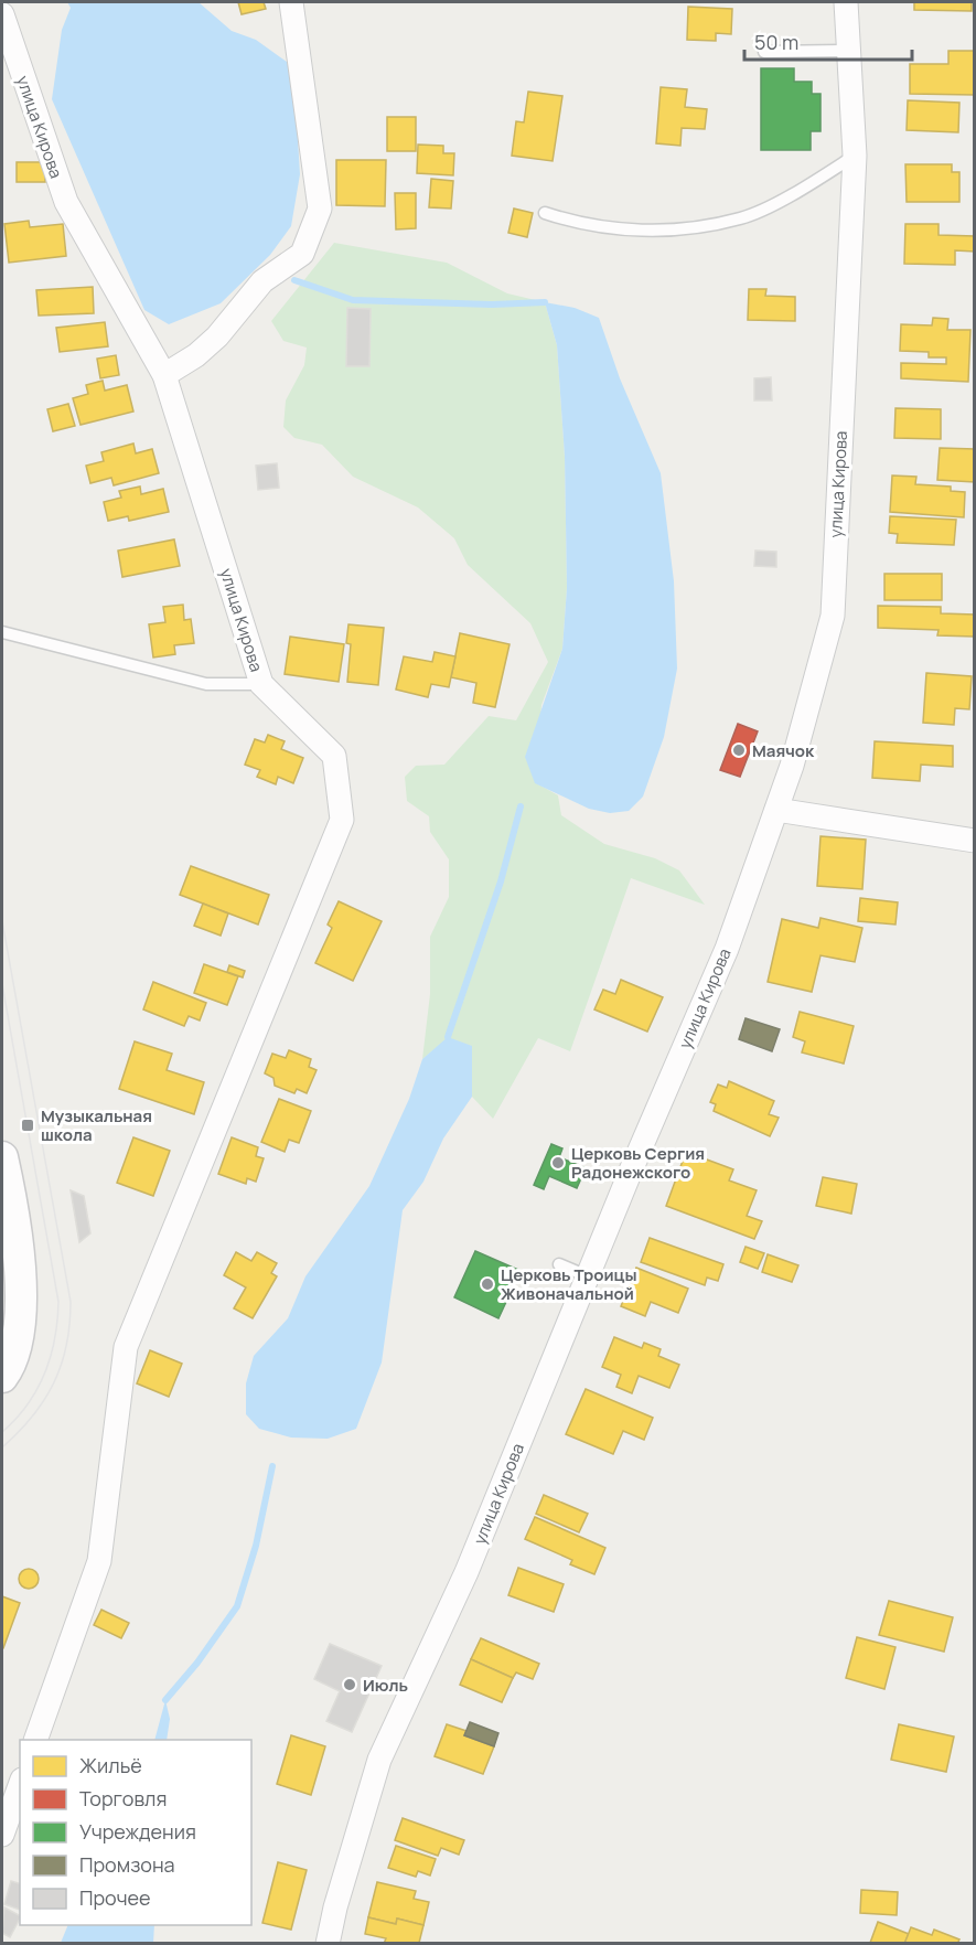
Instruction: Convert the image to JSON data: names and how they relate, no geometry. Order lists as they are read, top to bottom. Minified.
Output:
{"streets":{"street":["улица Кирова"]},"places":{"other":["Маячок","Церковь Сергия Радонежского","Церковь Троицы Живоначальной","Июль"],"transit":["Музыкальная школа"]},"legend":["Жильё","Торговля","Учреждения","Промзона","Прочее"],"scale_bar":"50 m"}
